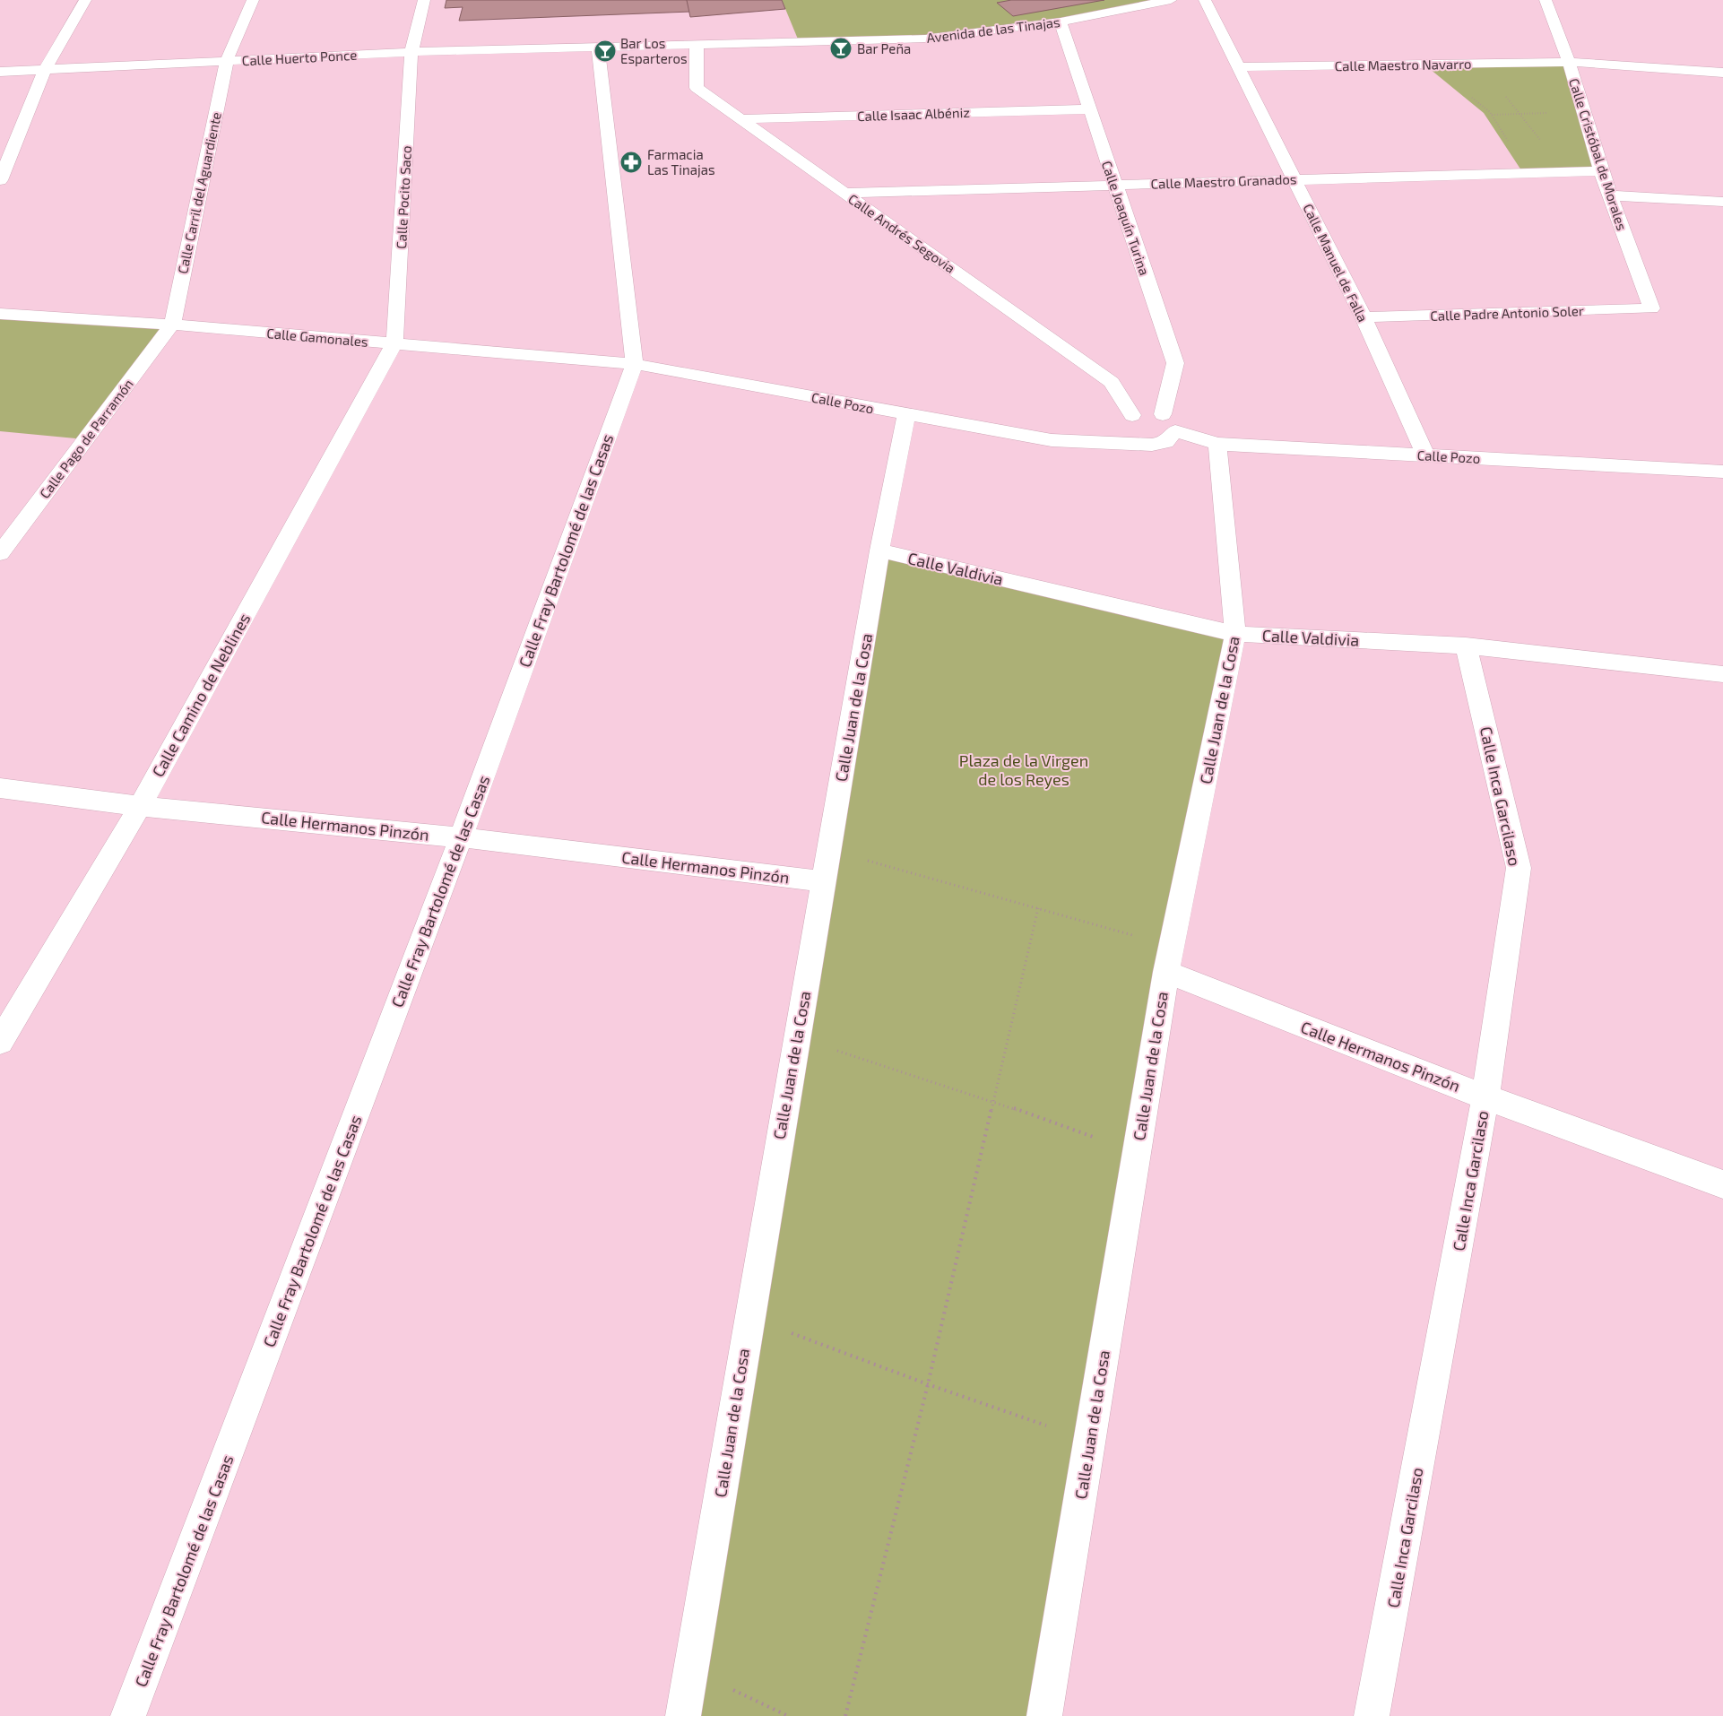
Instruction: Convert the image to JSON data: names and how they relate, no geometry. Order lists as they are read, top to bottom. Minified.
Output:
{"streets":{"street":["Avenida de las Tinajas","Calle Huerto Ponce","Calle Maestro Navarro","Calle Isaac Albéniz","Calle Cristóbal de Morales","Calle Maestro Granados","Calle Carril del Aguardiente","Calle Pocito Saco","Calle Joaquín Turina","Calle Andrés Segovia","Calle Manuel de Falla","Calle Padre Antonio Soler","Calle Gamonales","Calle Pozo","Calle Pago de Parramón","Calle Fray Bartolomé de las Casas","Calle Valdivia","Calle Camino de Neblines","Calle Juan de la Cosa","Calle Inca Garcilaso","Calle Hermanos Pinzón"]},"crossings":[["Avenida de las Tinajas","Calle Huerto Ponce"],["Avenida de las Tinajas","Calle Joaquín Turina"],["Avenida de las Tinajas","Calle Andrés Segovia"],["Avenida de las Tinajas","Calle Fray Bartolomé de las Casas"],["Calle Huerto Ponce","Calle Carril del Aguardiente"],["Calle Huerto Ponce","Calle Pocito Saco"],["Calle Huerto Ponce","Calle Fray Bartolomé de las Casas"],["Calle Maestro Navarro","Calle Cristóbal de Morales"],["Calle Maestro Navarro","Calle Manuel de Falla"],["Calle Isaac Albéniz","Calle Joaquín Turina"],["Calle Isaac Albéniz","Calle Andrés Segovia"],["Calle Cristóbal de Morales","Calle Maestro Granados"],["Calle Cristóbal de Morales","Calle Padre Antonio Soler"],["Calle Maestro Granados","Calle Joaquín Turina"],["Calle Maestro Granados","Calle Andrés Segovia"],["Calle Maestro Granados","Calle Manuel de Falla"],["Calle Carril del Aguardiente","Calle Gamonales"],["Calle Carril del Aguardiente","Calle Pago de Parramón"],["Calle Pocito Saco","Calle Gamonales"],["Calle Pocito Saco","Calle Camino de Neblines"],["Calle Joaquín Turina","Calle Andrés Segovia"],["Calle Joaquín Turina","Calle Pozo"],["Calle Andrés Segovia","Calle Pozo"],["Calle Manuel de Falla","Calle Padre Antonio Soler"],["Calle Manuel de Falla","Calle Pozo"],["Calle Gamonales","Calle Pozo"],["Calle Gamonales","Calle Pago de Parramón"],["Calle Gamonales","Calle Fray Bartolomé de las Casas"],["Calle Gamonales","Calle Camino de Neblines"],["Calle Pozo","Calle Fray Bartolomé de las Casas"],["Calle Pozo","Calle Juan de la Cosa"],["Calle Fray Bartolomé de las Casas","Calle Hermanos Pinzón"],["Calle Valdivia","Calle Juan de la Cosa"],["Calle Valdivia","Calle Inca Garcilaso"],["Calle Camino de Neblines","Calle Hermanos Pinzón"],["Calle Juan de la Cosa","Calle Hermanos Pinzón"],["Calle Inca Garcilaso","Calle Hermanos Pinzón"]],"parks":["Plaza de la Virgen de los Reyes"],"places":{"bar":["Bar Peña","Bar Los Esparteros"],"pharmacy":["Farmacia Las Tinajas"]}}
